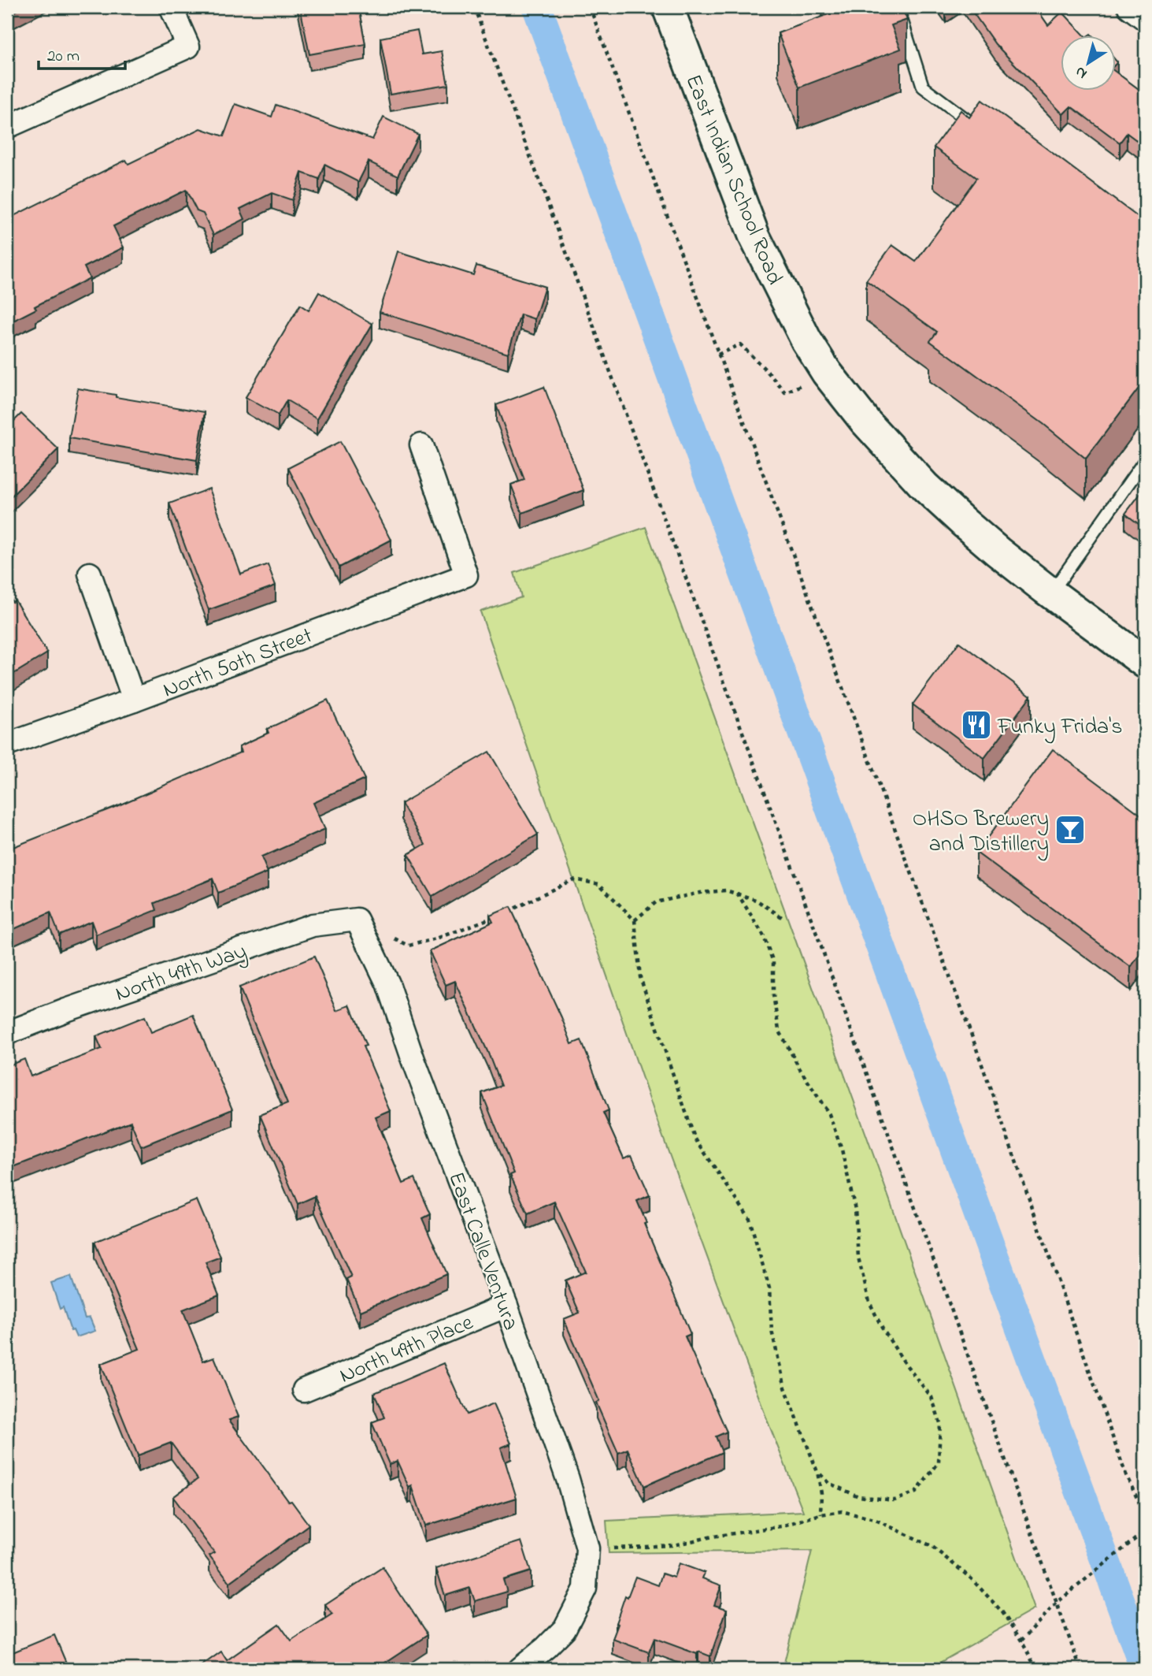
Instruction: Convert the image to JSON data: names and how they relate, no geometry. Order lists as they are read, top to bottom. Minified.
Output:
{"streets":{"main road":["East Indian School Road"],"street":["North 50th Street","North 49th Way","East Calle Ventura","North 49th Place"]},"crossings":[["North 49th Way","East Calle Ventura"],["East Calle Ventura","North 49th Place"]],"places":{"restaurant":["Funky Frida's"],"bar":["OHSO Brewery and Distillery"]},"scale_bar":"20 m","north":"bottom left"}
